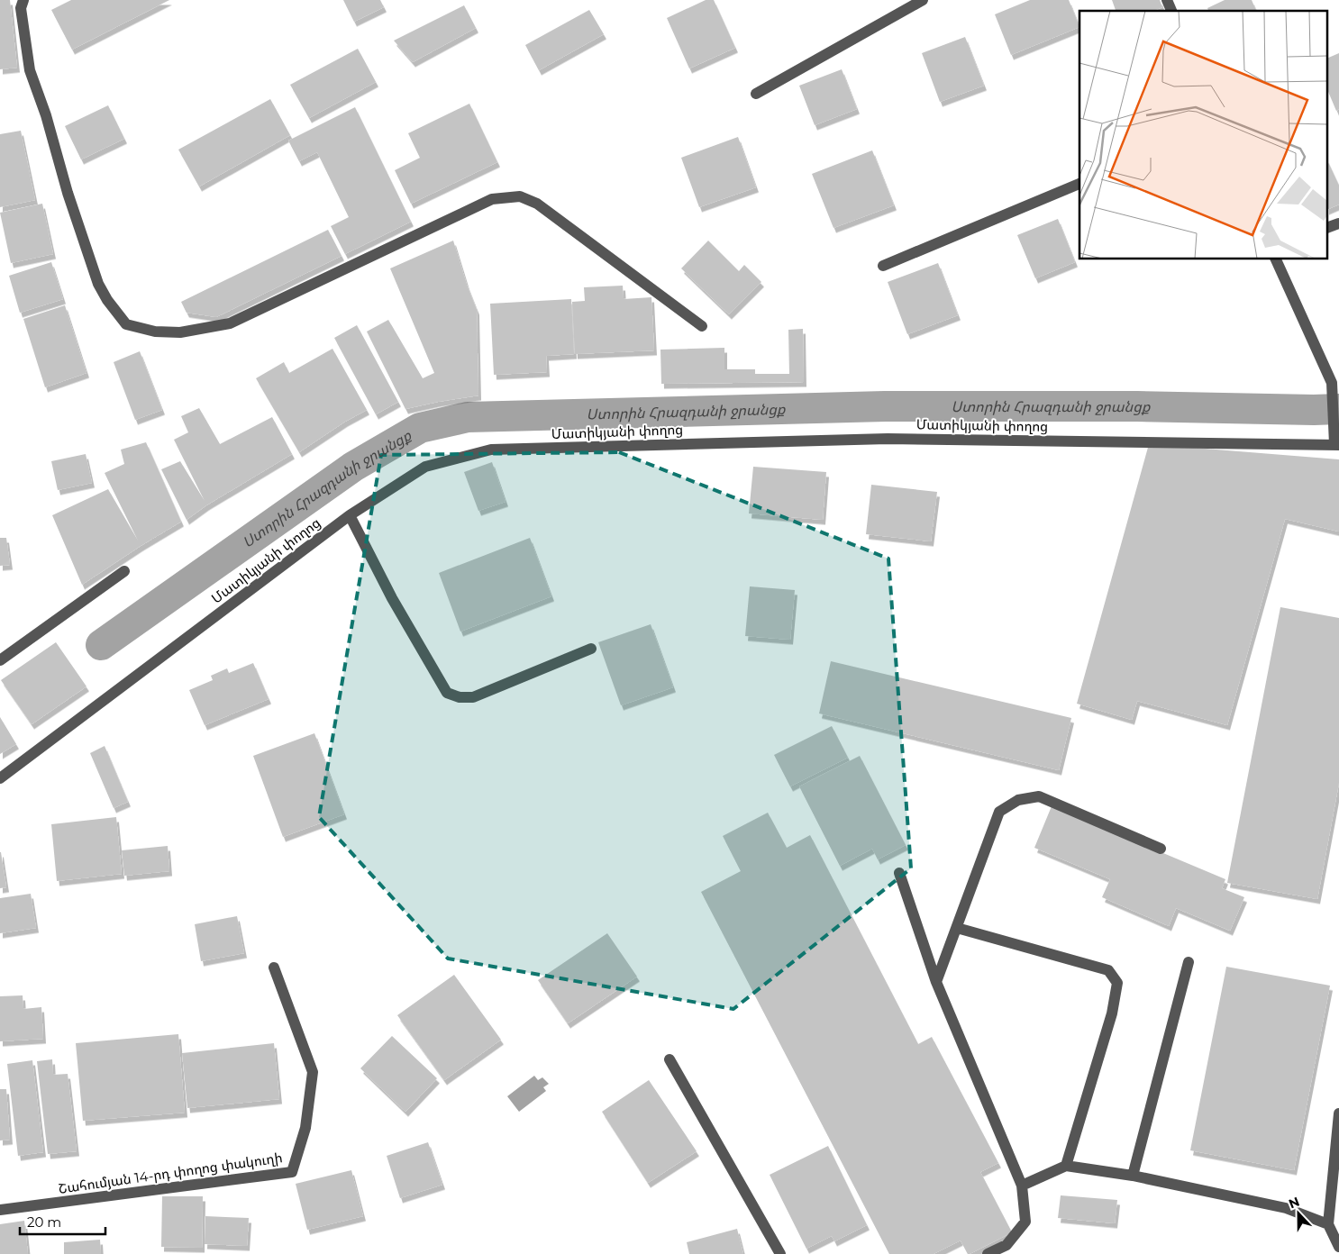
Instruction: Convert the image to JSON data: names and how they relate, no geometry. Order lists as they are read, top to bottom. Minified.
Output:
{"streets":{"street":["Մատիկյանի փողոց","Շահումյան 14-րդ փողոց փակուղի"]},"water":["Ստորին Հրազդանի ջրանցք"],"scale_bar":"20 m","north":"top"}
